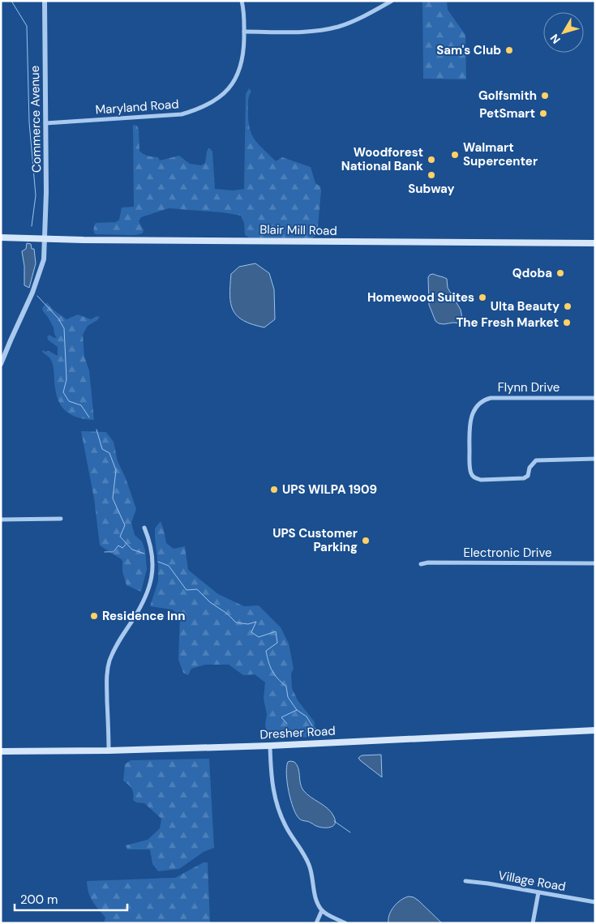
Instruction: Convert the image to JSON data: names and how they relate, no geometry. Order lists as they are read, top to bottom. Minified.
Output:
{"streets":{"main road":["Blair Mill Road","Dresher Road"],"street":["Maryland Road","Commerce Avenue","Flynn Drive","Electronic Drive","Village Road"]},"crossings":[["Maryland Road","Commerce Avenue"],["Commerce Avenue","Blair Mill Road"]],"places":["Sam's Club","Golfsmith","PetSmart","Walmart Supercenter","Woodforest National Bank","Subway","Qdoba","Homewood Suites","Ulta Beauty","The Fresh Market","UPS WILPA 1909","UPS Customer Parking","Residence Inn"],"scale_bar":"200 m","north":"bottom left"}
